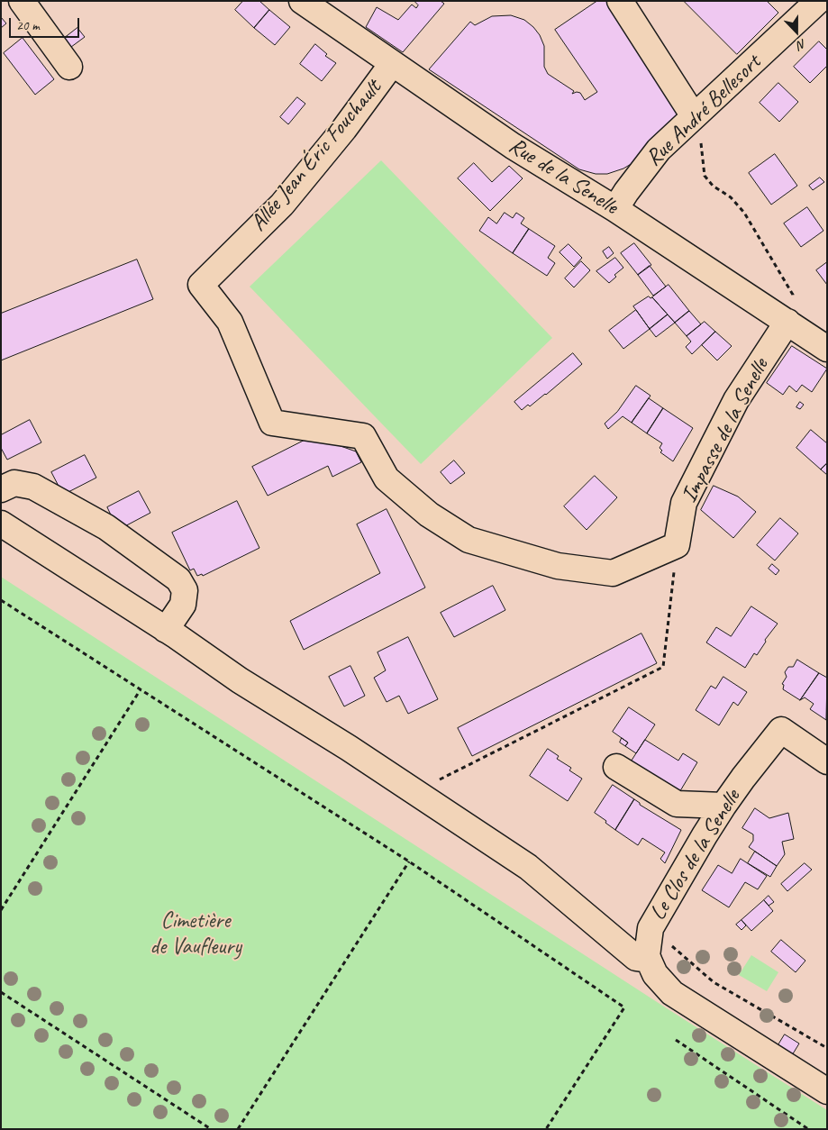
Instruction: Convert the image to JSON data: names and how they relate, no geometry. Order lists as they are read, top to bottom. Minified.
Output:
{"streets":{"street":["Rue André Bellesort","Allée Jean Éric Fouchault","Rue de la Senelle","Impasse de la Senelle","Le Clos de la Senelle"]},"crossings":[["Rue André Bellesort","Rue de la Senelle"],["Allée Jean Éric Fouchault","Rue de la Senelle"],["Allée Jean Éric Fouchault","Impasse de la Senelle"],["Rue de la Senelle","Impasse de la Senelle"]],"parks":["Cimetière de Vaufleury"],"scale_bar":"20 m","north":"bottom"}
